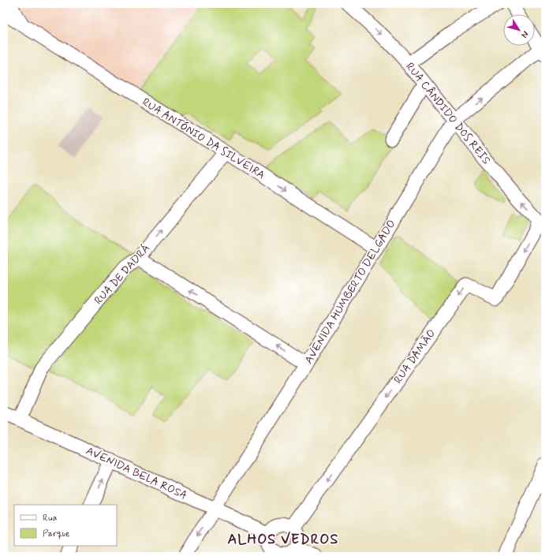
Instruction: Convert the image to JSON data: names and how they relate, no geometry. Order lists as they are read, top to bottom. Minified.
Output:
{"streets":{"street":["RUA CÂNDIDO DOS REIS","RUA ANTÓNIO DA SILVEIRA","RUA DE DADRÁ","AVENIDA HUMBERTO DELGADO","RUA DAMÃO","AVENIDA BELA ROSA"]},"crossings":[["RUA CÂNDIDO DOS REIS","AVENIDA HUMBERTO DELGADO"],["RUA CÂNDIDO DOS REIS","RUA DAMÃO"],["RUA ANTÓNIO DA SILVEIRA","RUA DE DADRÁ"],["RUA ANTÓNIO DA SILVEIRA","AVENIDA HUMBERTO DELGADO"],["RUA DE DADRÁ","AVENIDA BELA ROSA"],["AVENIDA HUMBERTO DELGADO","AVENIDA BELA ROSA"],["RUA DAMÃO","AVENIDA BELA ROSA"]],"one_way":["RUA ANTÓNIO DA SILVEIRA","RUA DE DADRÁ","RUA DAMÃO"],"districts":["ALHOS VEDROS"],"legend":["Rua","Parque"],"north":"bottom right"}
